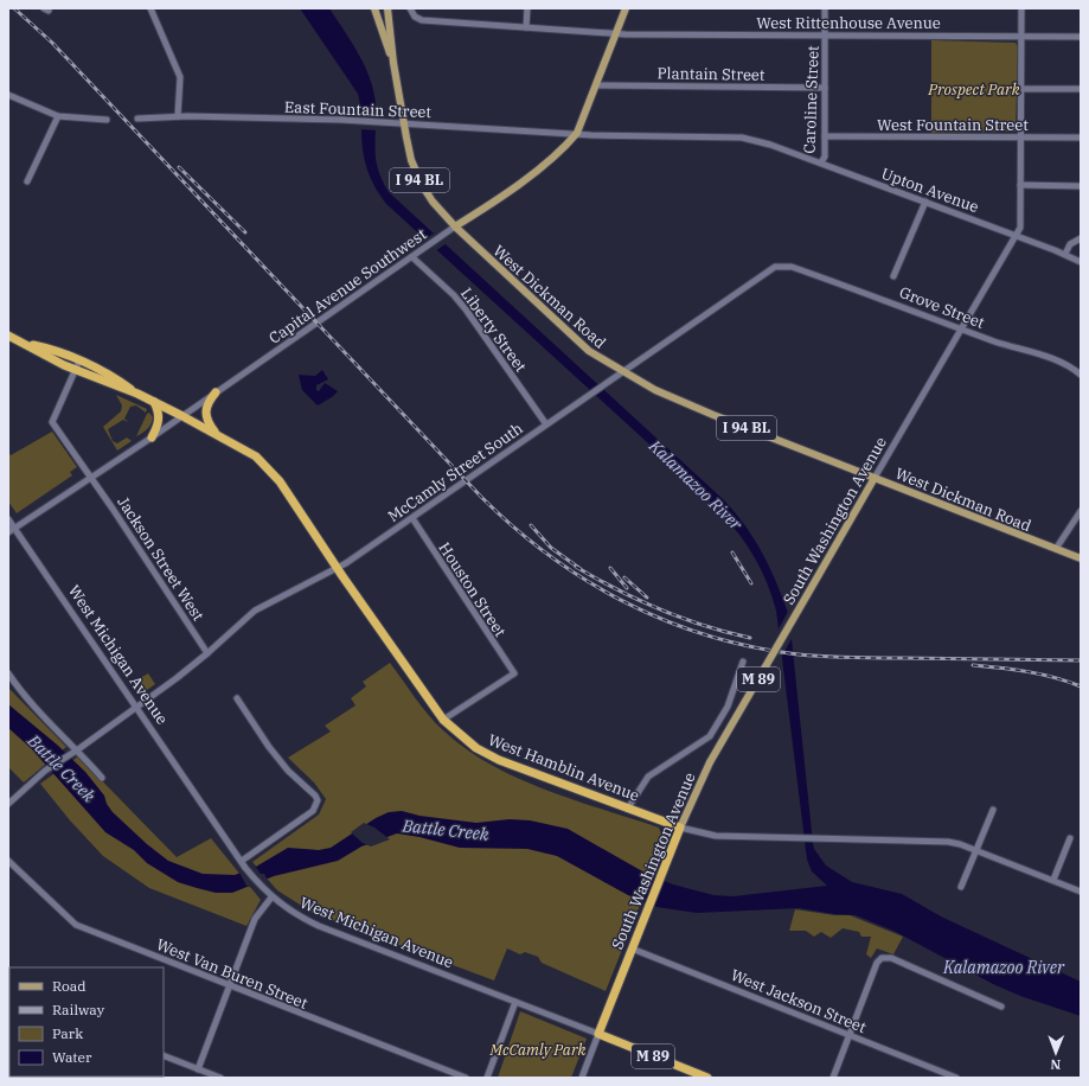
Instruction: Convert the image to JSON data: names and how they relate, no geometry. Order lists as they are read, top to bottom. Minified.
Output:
{"streets":{"highway":["South Washington Avenue","West Michigan Avenue","M 89","West Hamblin Avenue"],"main road":["I 94 BL","Capital Avenue Southwest","West Dickman Road"],"street":["West Rittenhouse Avenue","Plantain Street","Caroline Street","East Fountain Street","West Fountain Street","Upton Avenue","Grove Street","Liberty Street","McCamly Street South","Jackson Street West","Houston Street","West Van Buren Street","West Jackson Street"]},"crossings":[["West Rittenhouse Avenue","Caroline Street"],["West Rittenhouse Avenue","Capital Avenue Southwest"],["West Rittenhouse Avenue","South Washington Avenue"],["Plantain Street","Caroline Street"],["Plantain Street","Capital Avenue Southwest"],["Caroline Street","West Fountain Street"],["Caroline Street","Upton Avenue"],["East Fountain Street","I 94 BL"],["East Fountain Street","Upton Avenue"],["East Fountain Street","Capital Avenue Southwest"],["West Fountain Street","South Washington Avenue"],["I 94 BL","Capital Avenue Southwest"],["I 94 BL","West Dickman Road"],["Upton Avenue","Capital Avenue Southwest"],["Upton Avenue","South Washington Avenue"],["Capital Avenue Southwest","West Dickman Road"],["Capital Avenue Southwest","Liberty Street"],["Capital Avenue Southwest","Jackson Street West"],["Capital Avenue Southwest","West Michigan Avenue"],["Capital Avenue Southwest","West Hamblin Avenue"],["West Dickman Road","McCamly Street South"],["West Dickman Road","South Washington Avenue"],["Grove Street","McCamly Street South"],["Grove Street","South Washington Avenue"],["Liberty Street","McCamly Street South"],["McCamly Street South","Jackson Street West"],["McCamly Street South","Houston Street"],["McCamly Street South","West Michigan Avenue"],["McCamly Street South","West Hamblin Avenue"],["South Washington Avenue","West Michigan Avenue"],["South Washington Avenue","West Hamblin Avenue"],["South Washington Avenue","West Jackson Street"],["Houston Street","West Hamblin Avenue"]],"water":["Kalamazoo River","Battle Creek"],"parks":["Prospect Park","McCamly Park"],"legend":["Road","Railway","Park","Water"],"north":"bottom"}
